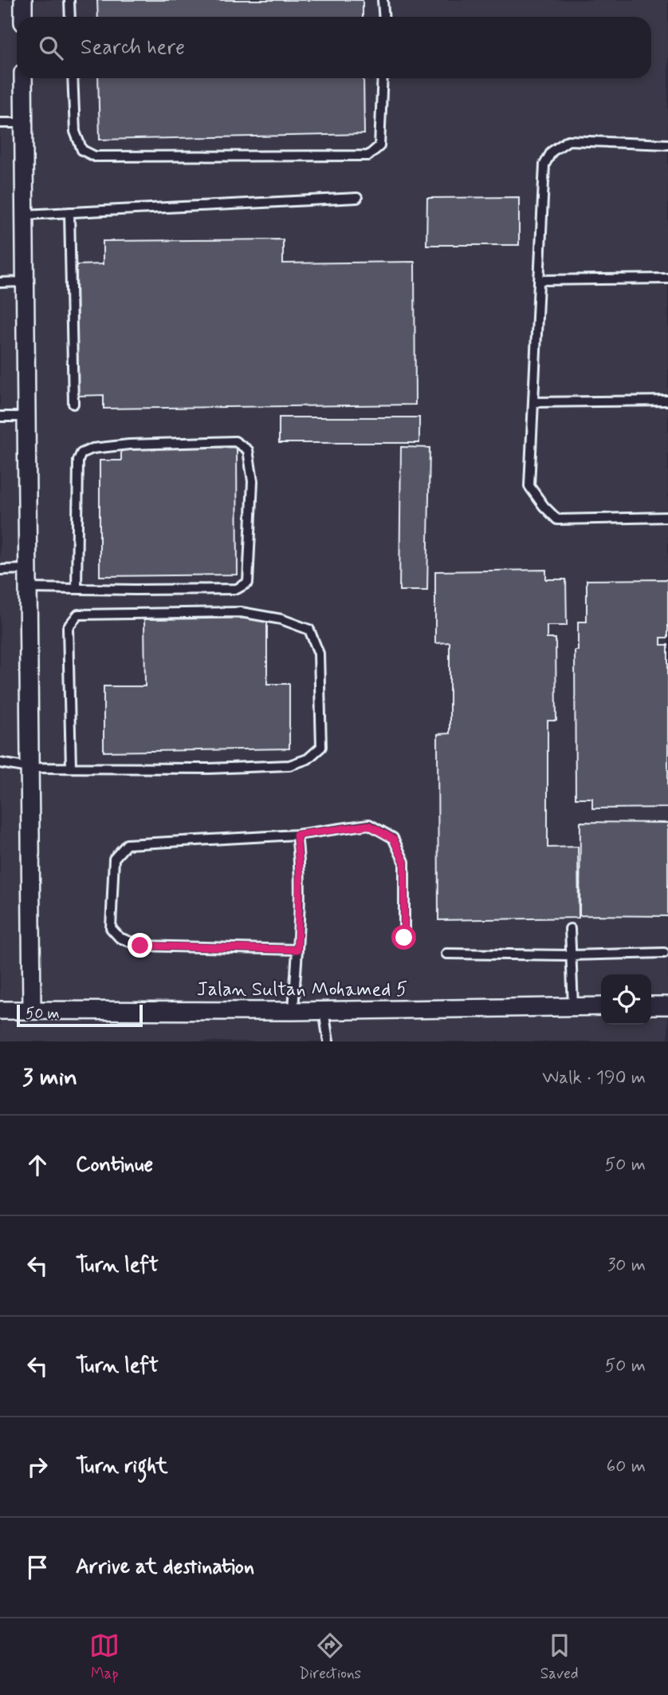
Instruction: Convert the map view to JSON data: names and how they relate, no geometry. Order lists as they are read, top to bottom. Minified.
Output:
{"streets":{"street":["Jalan Sultan Mohamed 5"]},"scale_bar":"50 m","page":{"search":"Search here","scale":"50 m","heading":["3 min","Walk · 190 m"],"list":[["Continue","50 m"],["Turn left","30 m"],["Turn left","50 m"],["Turn right","60 m"],"Arrive at destination"],"nav":["Map","Directions","Saved"]}}
